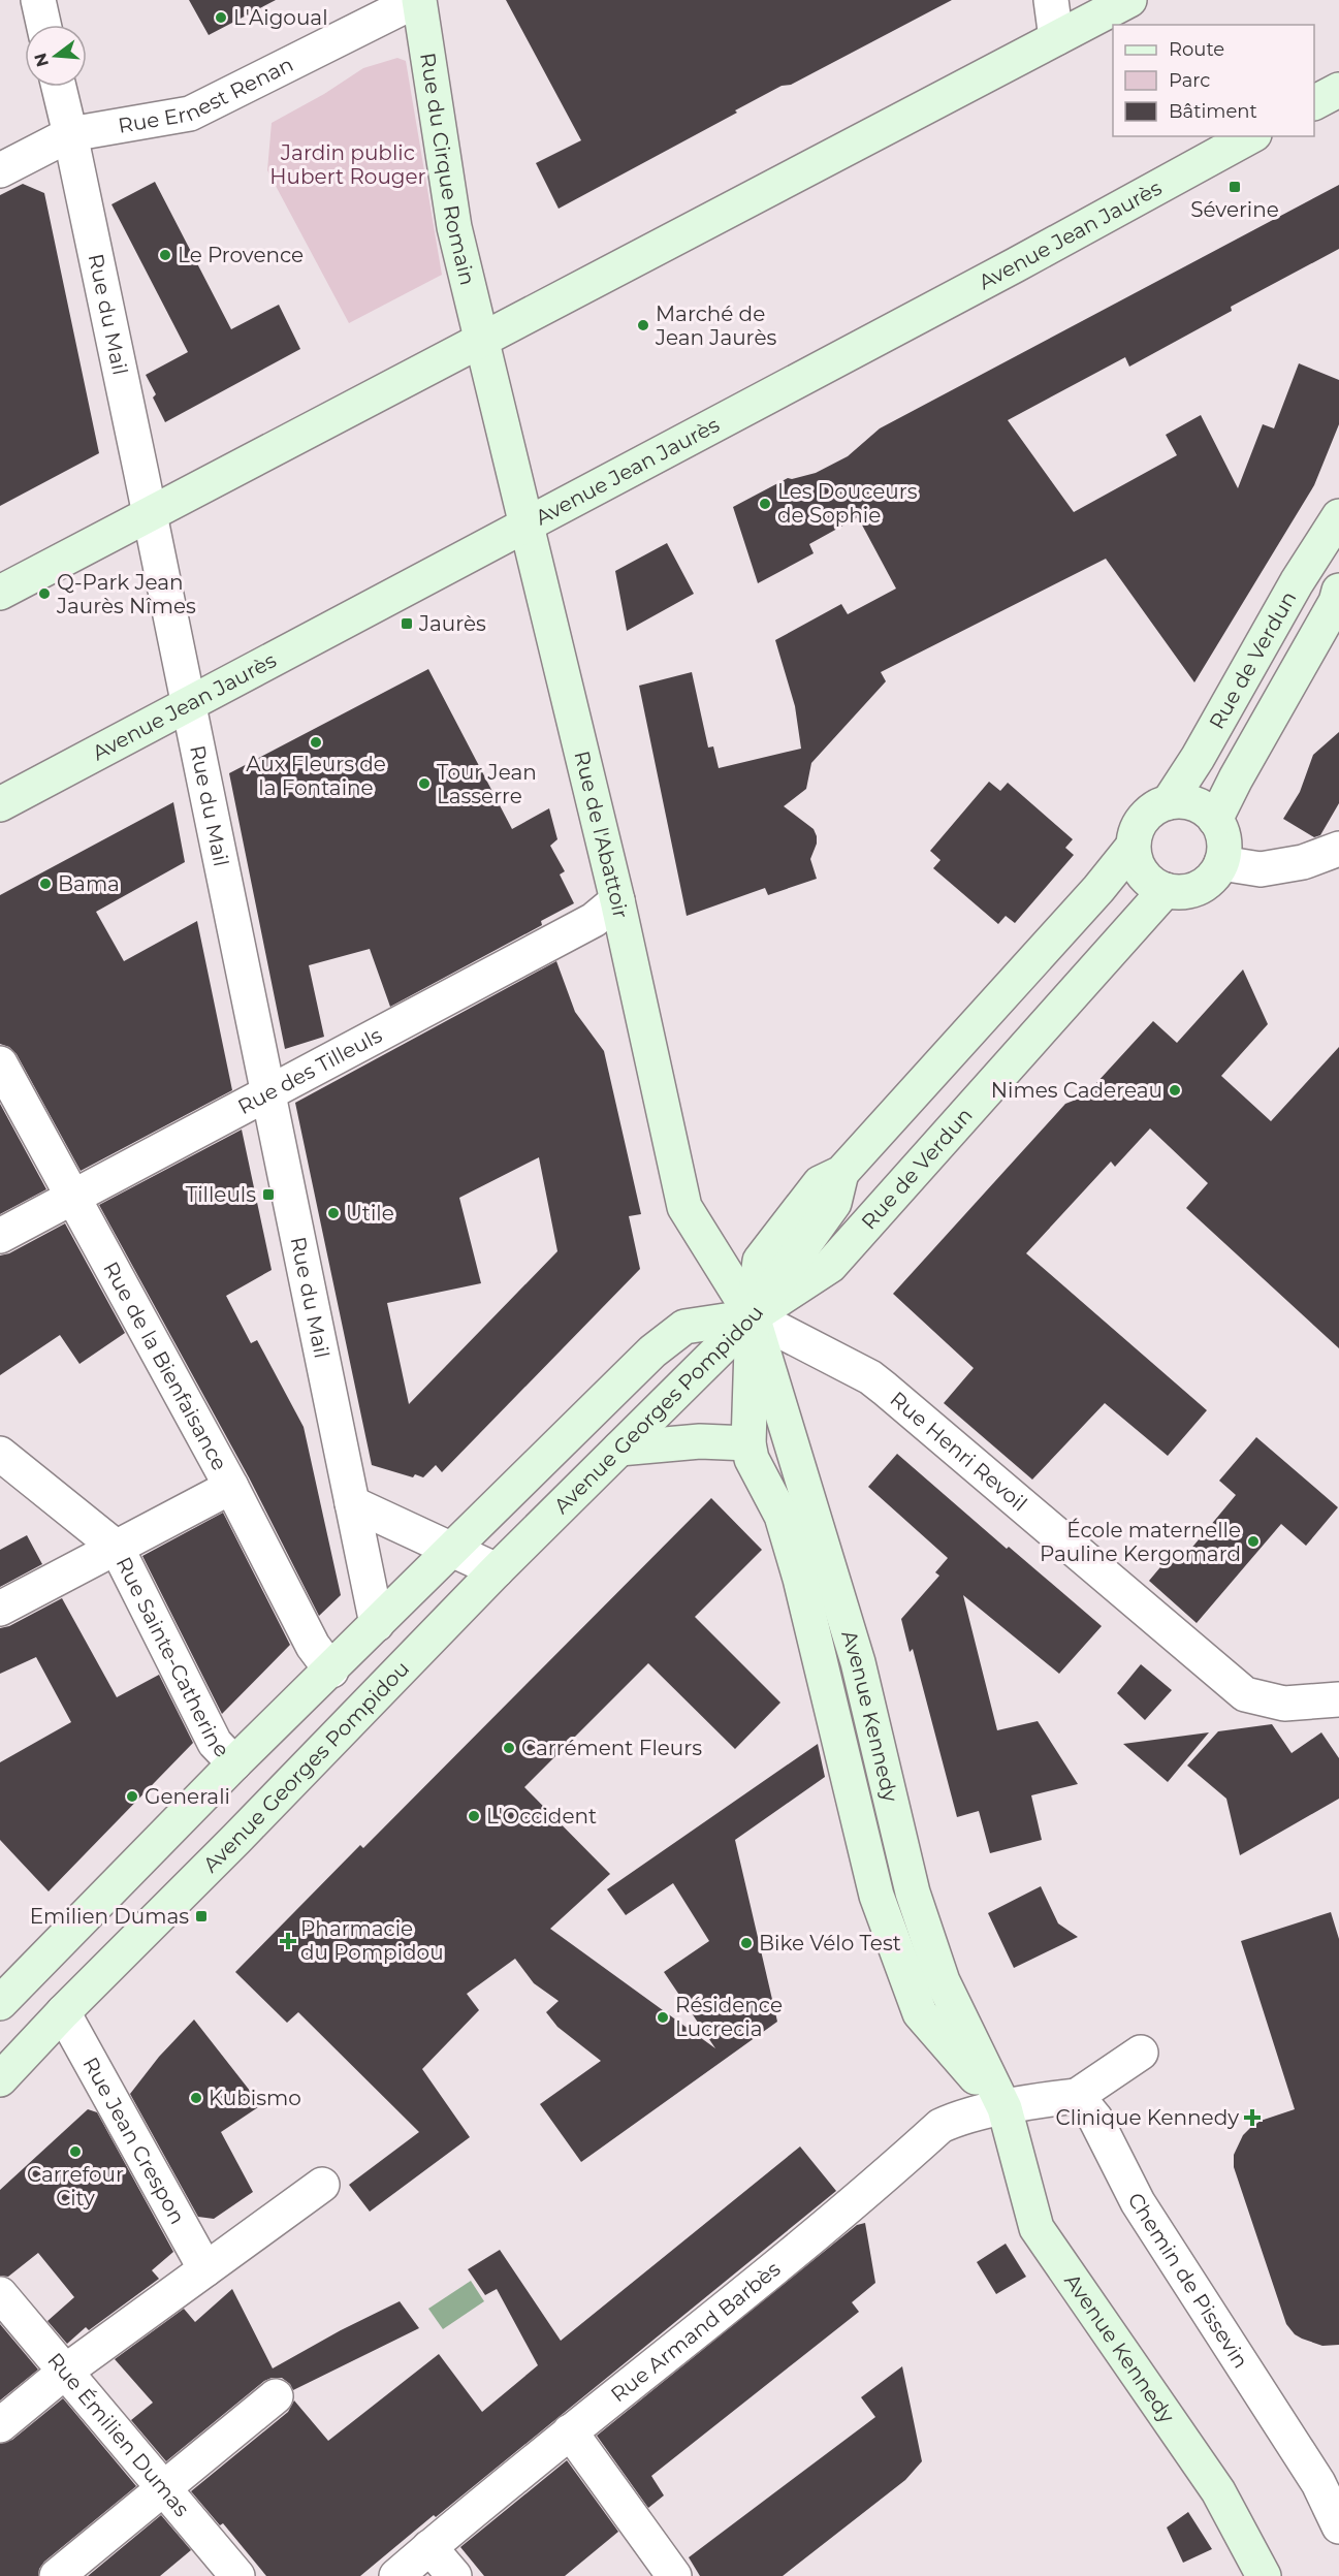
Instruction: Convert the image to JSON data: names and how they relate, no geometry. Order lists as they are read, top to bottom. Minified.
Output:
{"streets":{"main road":["Rue du Cirque Romain","Avenue Jean Jaurès","Rue de Verdun","Rue de l'Abattoir","Avenue Georges Pompidou","Avenue Kennedy"],"street":["Rue Ernest Renan","Rue du Mail","Rue des Tilleuls","Rue de la Bienfaisance","Rue Henri Revoil","Rue Sainte-Catherine","Rue Jean Crespon","Chemin de Pissevin","Rue Armand Barbès","Rue Émilien Dumas"]},"crossings":[["Rue Ernest Renan","Rue du Mail"],["Rue du Cirque Romain","Rue de l'Abattoir"],["Avenue Jean Jaurès","Rue du Mail"],["Avenue Jean Jaurès","Rue de l'Abattoir"],["Rue du Mail","Rue des Tilleuls"],["Rue du Mail","Avenue Georges Pompidou"],["Rue de Verdun","Rue de l'Abattoir"],["Rue de Verdun","Avenue Georges Pompidou"],["Rue de Verdun","Rue Henri Revoil"],["Rue de Verdun","Avenue Kennedy"],["Rue de l'Abattoir","Rue des Tilleuls"],["Rue de l'Abattoir","Avenue Georges Pompidou"],["Rue de l'Abattoir","Rue Henri Revoil"],["Rue de l'Abattoir","Avenue Kennedy"],["Rue des Tilleuls","Rue de la Bienfaisance"],["Rue de la Bienfaisance","Avenue Georges Pompidou"],["Avenue Georges Pompidou","Rue Henri Revoil"],["Avenue Georges Pompidou","Rue Sainte-Catherine"],["Avenue Georges Pompidou","Avenue Kennedy"],["Avenue Georges Pompidou","Rue Jean Crespon"],["Rue Henri Revoil","Avenue Kennedy"],["Avenue Kennedy","Rue Armand Barbès"]],"parks":["Jardin public Hubert Rouger"],"places":{"other":["L'Aigoual","Le Provence","Marché de Jean Jaurès","Les Douceurs de Sophie","Q-Park Jean Jaurès Nîmes","Aux Fleurs de la Fontaine","Tour Jean Lasserre","Bama","Nimes Cadereau","Utile","École maternelle Pauline Kergomard","Carrément Fleurs","Generali","L'Occident","Bike Vélo Test","Résidence Lucrecia","Kubismo","Carrefour City"],"transit":["Séverine","Jaurès","Tilleuls","Emilien Dumas"],"health":["Pharmacie du Pompidou","Clinique Kennedy"]},"legend":["Route","Parc","Bâtiment"],"north":"left"}
